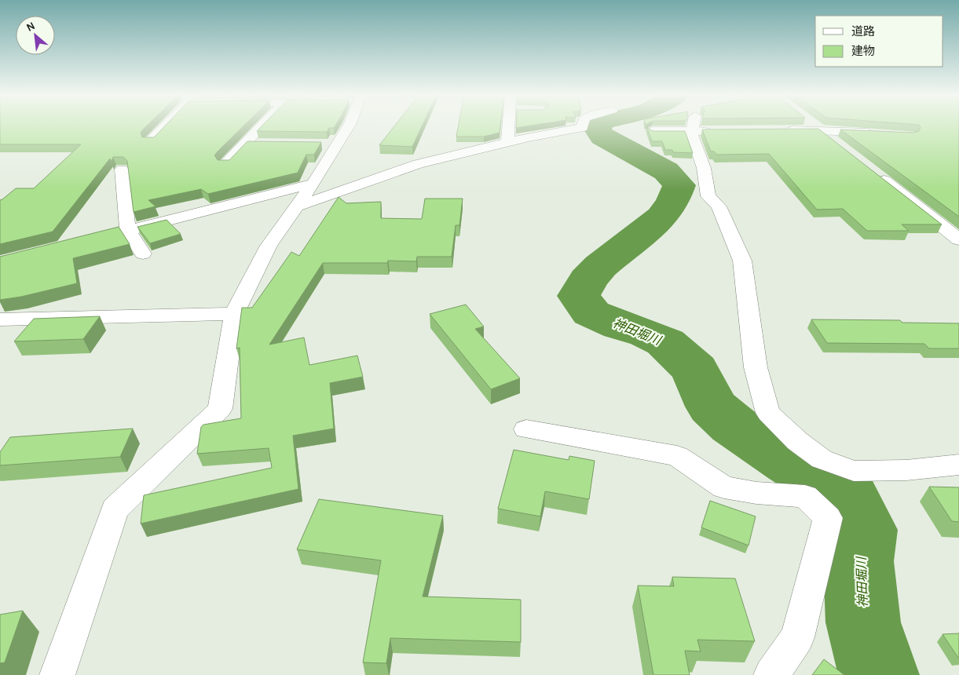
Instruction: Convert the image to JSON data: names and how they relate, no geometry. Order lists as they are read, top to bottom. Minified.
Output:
{"water":["神田堀川"],"legend":["道路","建物"],"north":"top left"}
